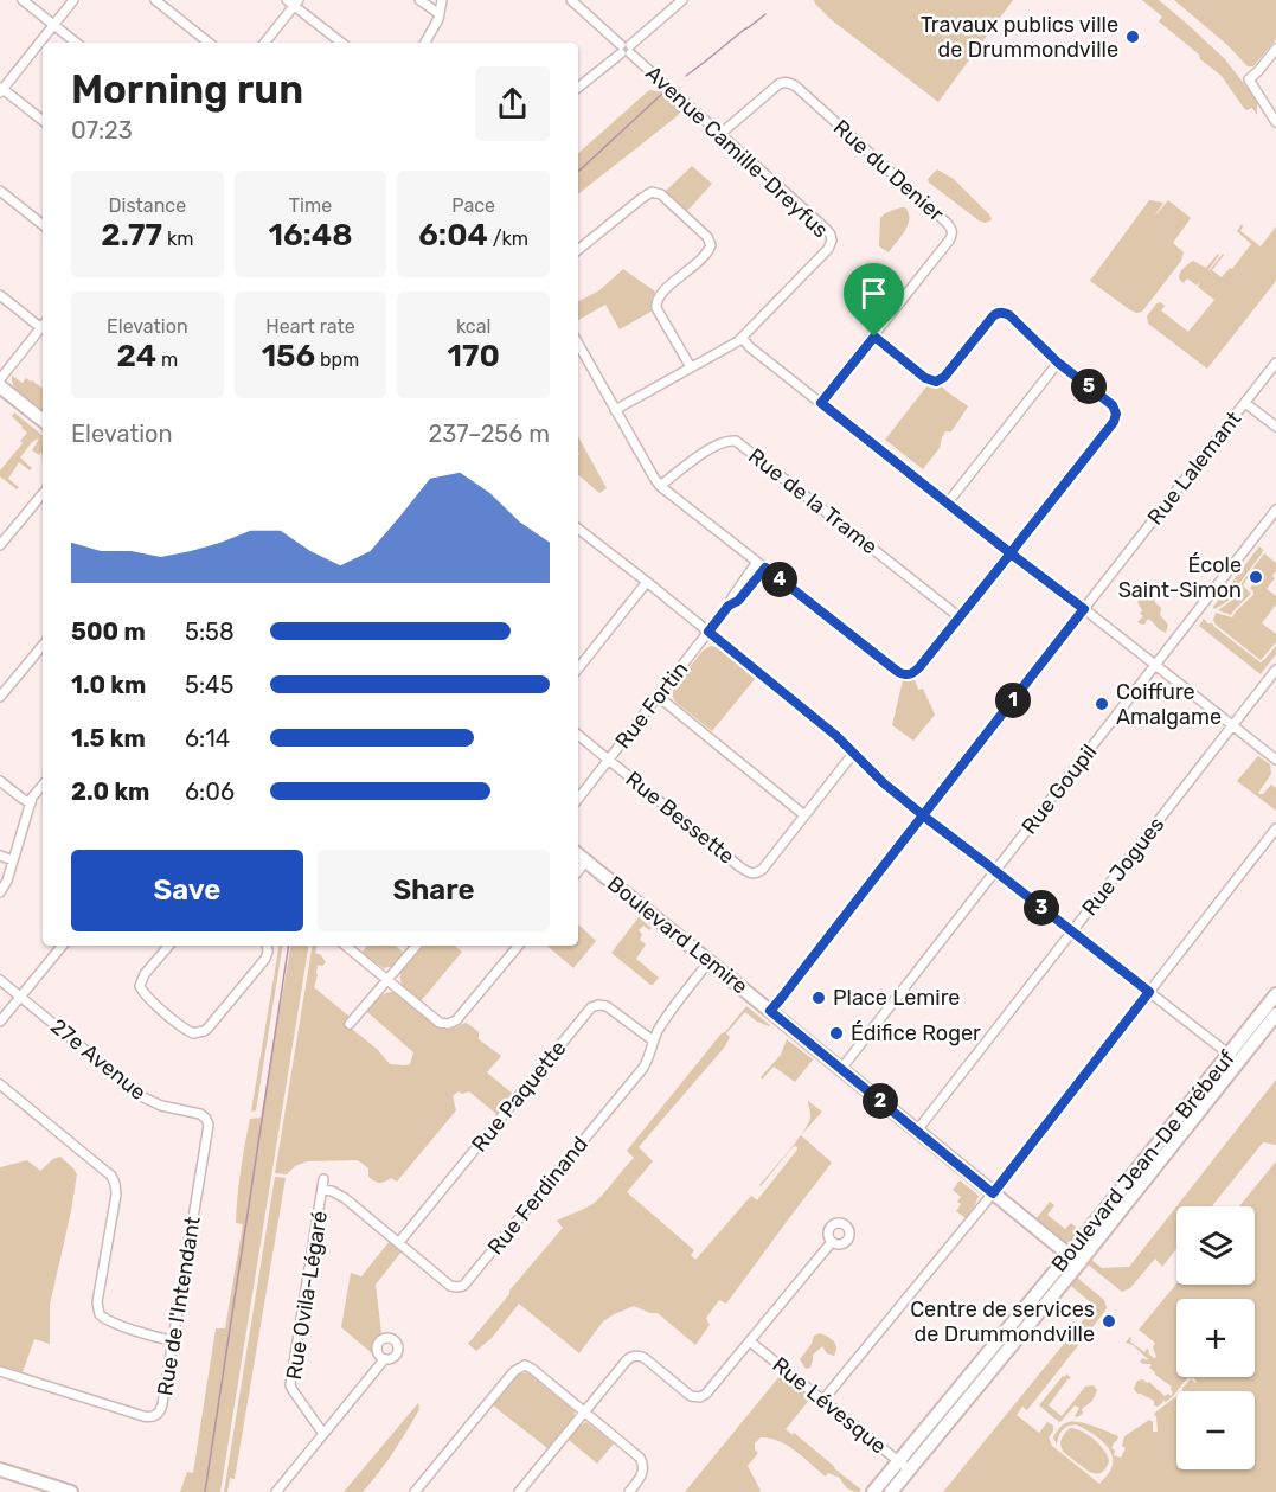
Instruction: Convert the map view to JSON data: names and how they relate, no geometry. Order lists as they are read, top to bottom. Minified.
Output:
{"streets":{"main road":["Boulevard Lemire","Boulevard Jean-De Brébeuf"],"street":["Avenue Camille-Dreyfus","Rue du Denier","Rue Lalemant","Rue de la Trame","Rue Fortin","Rue Goupil","Rue Bessette","Rue Jogues","27e Avenue","Rue Paquette","Rue Ferdinand","Rue Ovila-Légaré","Rue de l'Intendant","Rue Lévesque"]},"crossings":[["Avenue Camille-Dreyfus","Rue du Denier"],["Rue Lalemant","Boulevard Lemire"],["Rue Fortin","Rue Bessette"],["Rue Goupil","Boulevard Lemire"],["Rue Jogues","Boulevard Lemire"],["Boulevard Lemire","Boulevard Jean-De Brébeuf"],["Boulevard Lemire","Rue Ferdinand"],["27e Avenue","Rue de l'Intendant"],["Rue Paquette","Rue Ferdinand"],["Boulevard Jean-De Brébeuf","Rue Lévesque"],["Rue Ferdinand","Rue Ovila-Légaré"]],"places":["Travaux publics ville de Drummondville","École Saint-Simon","Coiffure Amalgame","Place Lemire","Édifice Roger","Centre de services de Drummondville"],"page":{"heading":["Morning run","07:23"],"stats":[["Distance","2.77 km"],["Time","16:48"],["Pace","6:04 /km"],["Elevation","24 m"],["Heart rate","156 bpm"],["kcal","170"]],"pins":["5","4","1","3","2"],"chart":["Elevation","237–256 m"],"list":[{"name":"500 m","note":"5:58"},{"name":"1.0 km","note":"5:45"},{"name":"1.5 km","note":"6:14"},{"name":"2.0 km","note":"6:06"}],"buttons":["Save","Share"],"map_buttons":["+","−"]}}
